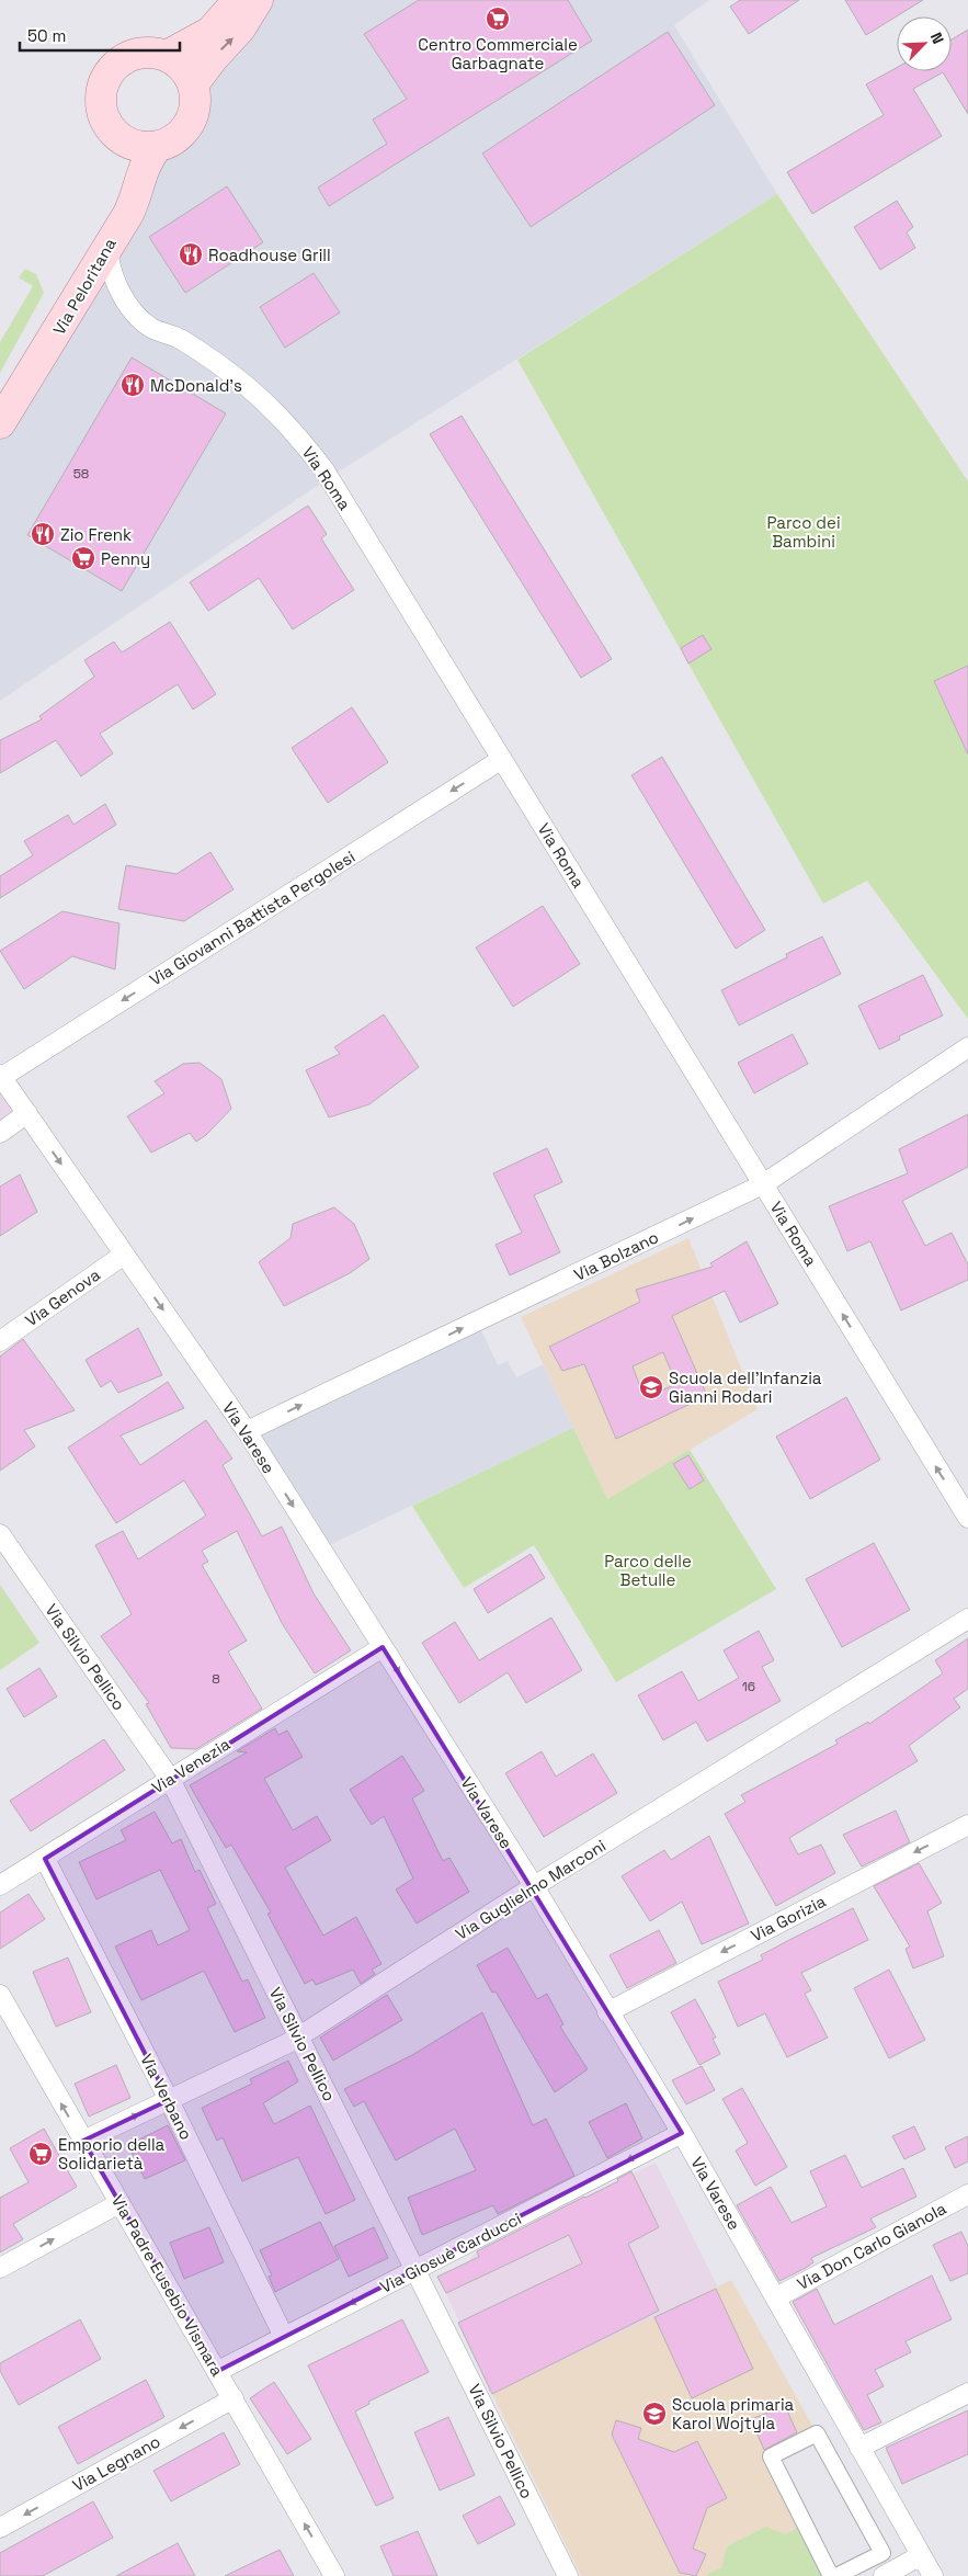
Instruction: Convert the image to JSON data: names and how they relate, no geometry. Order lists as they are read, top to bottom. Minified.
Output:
{"streets":{"main road":["Via Peloritana"],"street":["Via Roma","Via Giovanni Battista Pergolesi","Via Bolzano","Via Genova","Via Varese","Via Silvio Pellico","Via Venezia","Via Guglielmo Marconi","Via Gorizia","Via Verbano","Via Don Carlo Gianola","Via Giosuè Carducci","Via Padre Eusebio Vismara","Via Legnano"]},"crossings":[["Via Peloritana","Via Roma"],["Via Roma","Via Giovanni Battista Pergolesi"],["Via Roma","Via Bolzano"],["Via Giovanni Battista Pergolesi","Via Varese"],["Via Bolzano","Via Varese"],["Via Genova","Via Varese"],["Via Varese","Via Venezia"],["Via Varese","Via Guglielmo Marconi"],["Via Varese","Via Gorizia"],["Via Varese","Via Don Carlo Gianola"],["Via Varese","Via Giosuè Carducci"],["Via Silvio Pellico","Via Venezia"],["Via Silvio Pellico","Via Guglielmo Marconi"],["Via Silvio Pellico","Via Giosuè Carducci"],["Via Venezia","Via Verbano"],["Via Guglielmo Marconi","Via Verbano"],["Via Guglielmo Marconi","Via Padre Eusebio Vismara"],["Via Verbano","Via Giosuè Carducci"],["Via Giosuè Carducci","Via Padre Eusebio Vismara"],["Via Padre Eusebio Vismara","Via Legnano"]],"one_way":["Via Giovanni Battista Pergolesi","Via Bolzano","Via Varese","Via Gorizia","Via Giosuè Carducci","Via Padre Eusebio Vismara","Via Legnano"],"parks":["Parco dei Bambini","Parco delle Betulle"],"places":{"supermarket":["Centro Commerciale Garbagnate","Penny","Emporio della Solidarietà"],"restaurant":["Roadhouse Grill","McDonald's","Zio Frenk"],"school or university":["Scuola dell'Infanzia Gianni Rodari","Scuola primaria Karol Wojtyla"]},"house_numbers":["58","8","16"],"scale_bar":"50 m","north":"top right"}
